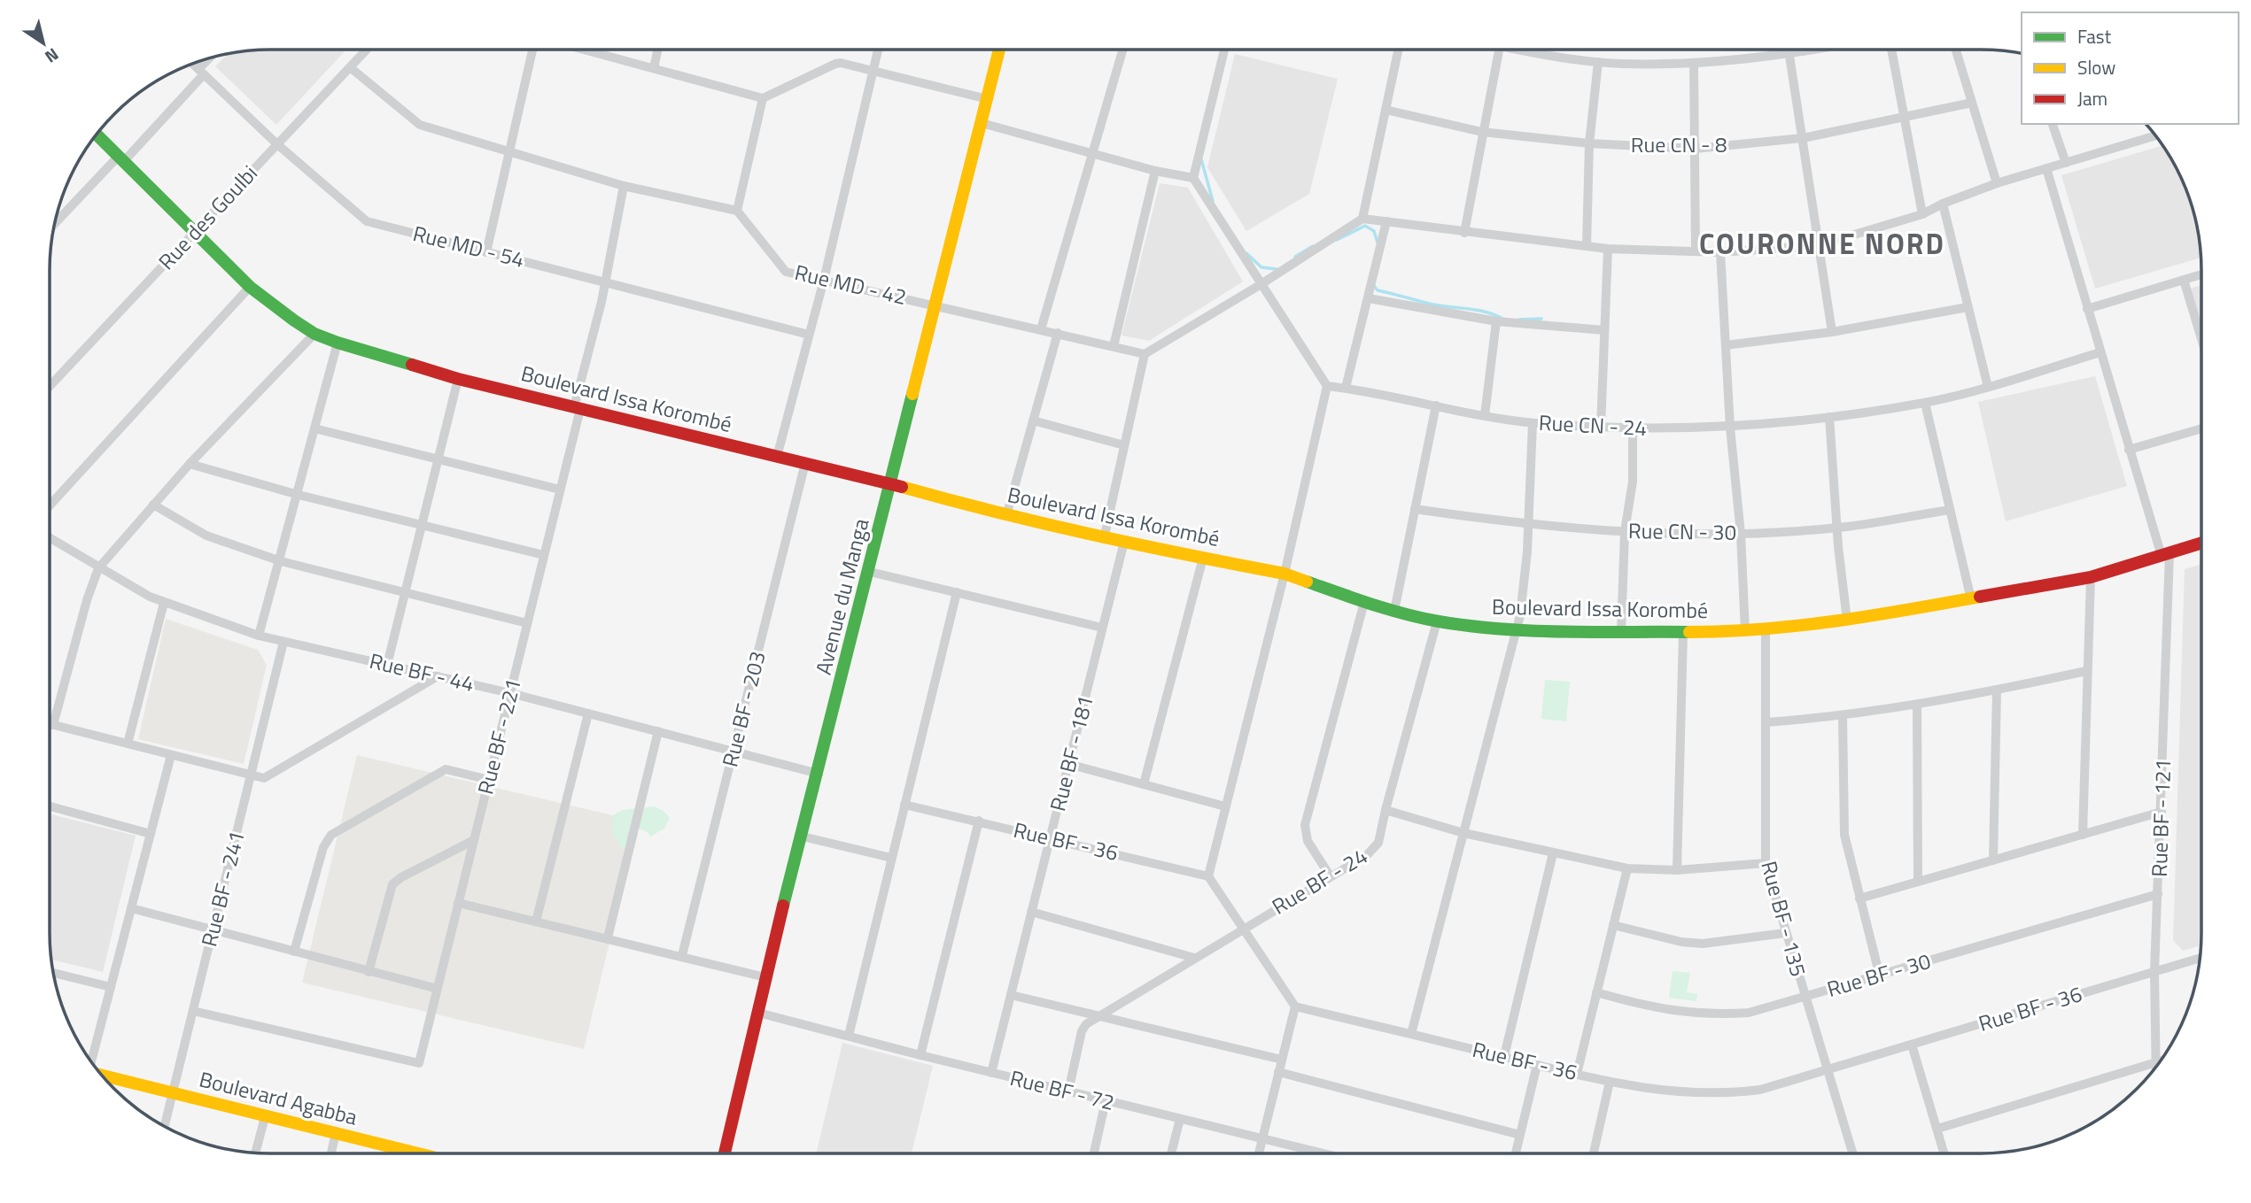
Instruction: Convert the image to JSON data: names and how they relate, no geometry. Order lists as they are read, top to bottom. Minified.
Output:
{"streets":{"street":["Rue CN - 8","Rue des Goulbi","Rue MD - 54","Rue MD - 42","Boulevard Issa Korombé","Rue CN - 24","Rue CN - 30","Avenue du Manga","Rue BF - 44","Rue BF - 203","Rue BF - 221","Rue BF - 181","Rue BF - 121","Rue BF - 36","Rue BF - 24","Rue BF - 241","Rue BF - 135","Rue BF - 30","Rue BF - 72","Boulevard Agabba"]},"crossings":[["Rue des Goulbi","Rue MD - 54"],["Rue des Goulbi","Boulevard Issa Korombé"],["Rue MD - 54","Rue BF - 221"],["Rue MD - 42","Avenue du Manga"],["Boulevard Issa Korombé","Avenue du Manga"],["Boulevard Issa Korombé","Rue BF - 203"],["Boulevard Issa Korombé","Rue BF - 221"],["Boulevard Issa Korombé","Rue BF - 181"],["Boulevard Issa Korombé","Rue BF - 121"],["Boulevard Issa Korombé","Rue BF - 24"],["Boulevard Issa Korombé","Rue BF - 135"],["Rue CN - 24","Rue BF - 121"],["Avenue du Manga","Rue BF - 44"],["Avenue du Manga","Rue BF - 72"],["Rue BF - 44","Rue BF - 203"],["Rue BF - 44","Rue BF - 221"],["Rue BF - 44","Rue BF - 241"],["Rue BF - 221","Rue BF - 241"],["Rue BF - 181","Rue BF - 36"],["Rue BF - 181","Rue BF - 72"],["Rue BF - 121","Rue BF - 36"],["Rue BF - 121","Rue BF - 30"],["Rue BF - 36","Rue BF - 135"],["Rue BF - 24","Rue BF - 72"],["Rue BF - 241","Boulevard Agabba"],["Rue BF - 135","Rue BF - 30"]],"districts":["COURONNE NORD"],"legend":["Fast","Slow","Jam"],"north":"bottom right"}
